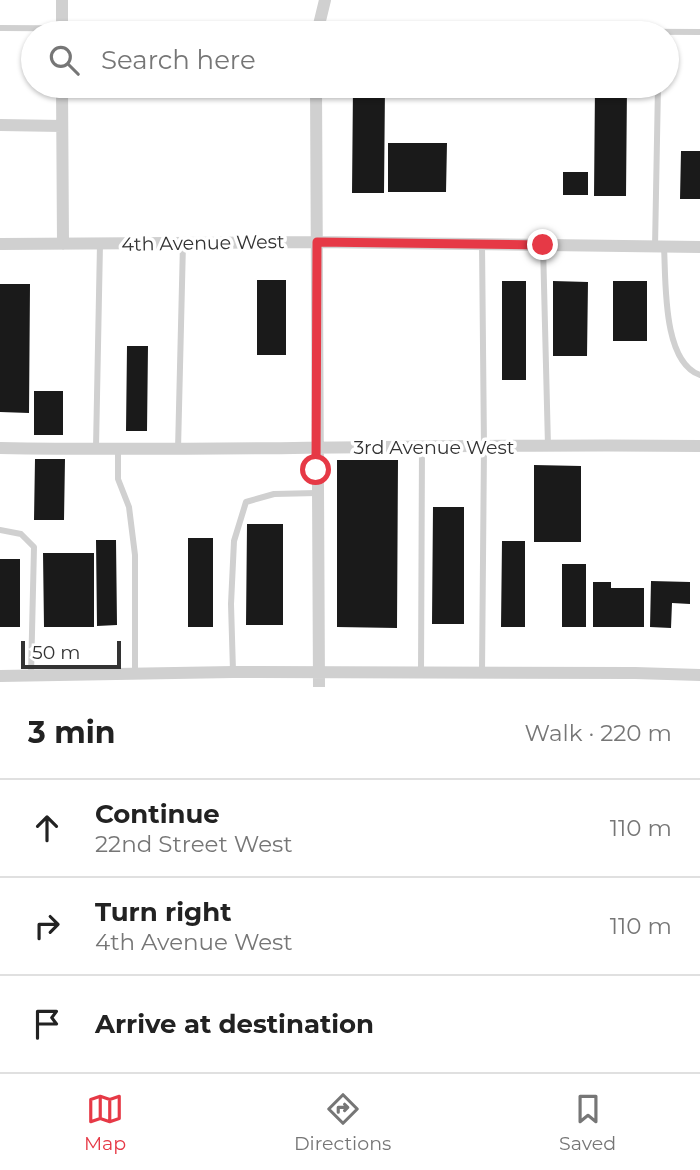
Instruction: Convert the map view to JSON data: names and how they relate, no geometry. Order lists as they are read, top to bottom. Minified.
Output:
{"streets":{"street":["4th Avenue West","3rd Avenue West"]},"scale_bar":"50 m","page":{"search":"Search here","scale":"50 m","heading":["3 min","Walk · 220 m"],"list":[["Continue","22nd Street West","110 m"],["Turn right","4th Avenue West","110 m"],"Arrive at destination"],"nav":["Map","Directions","Saved"]}}
